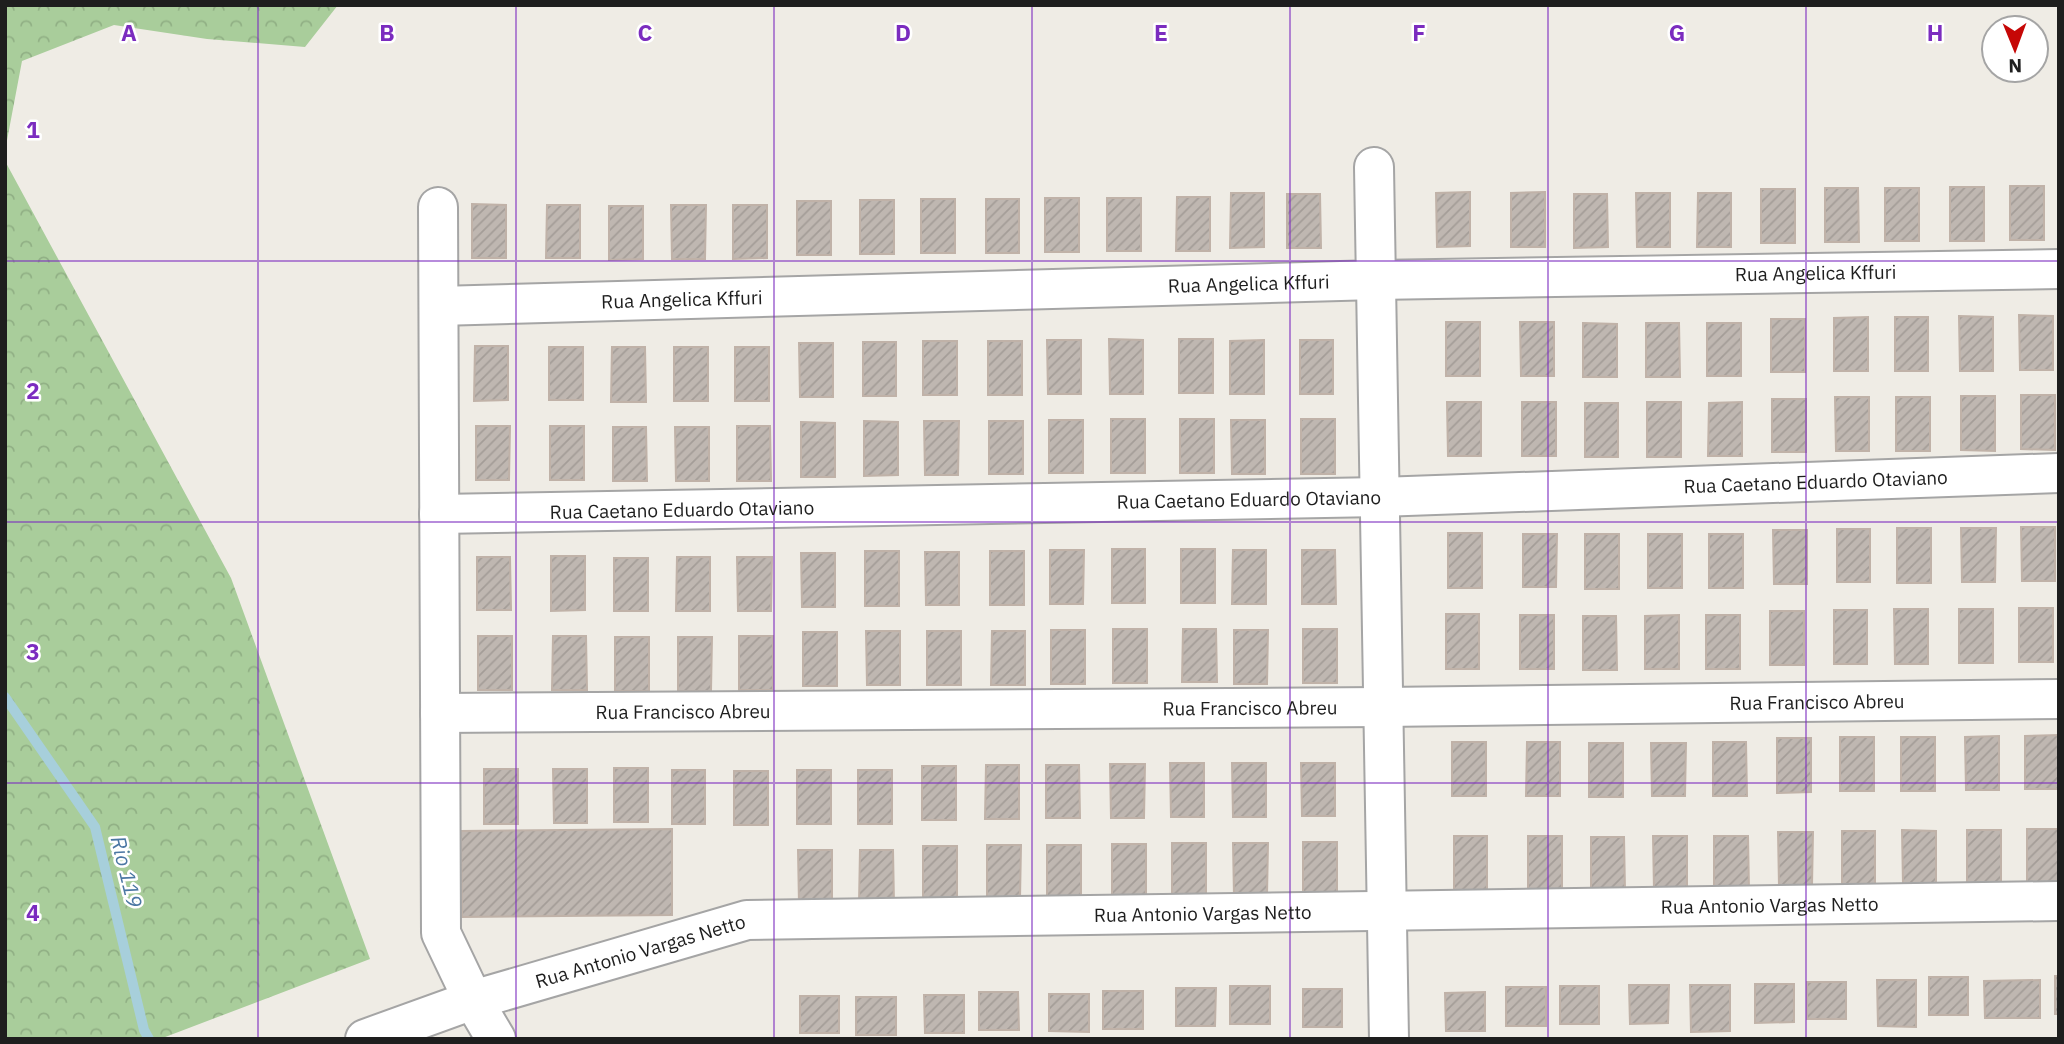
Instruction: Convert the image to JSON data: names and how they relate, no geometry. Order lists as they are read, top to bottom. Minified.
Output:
{"streets":{"street":["Rua Angelica Kffuri","Rua Caetano Eduardo Otaviano","Rua Francisco Abreu","Rua Antonio Vargas Netto"]},"water":["Rio 119"],"north":"bottom","grid":{"columns":["A","B","C","D","E","F","G","H"],"rows":["1","2","3","4"]}}
